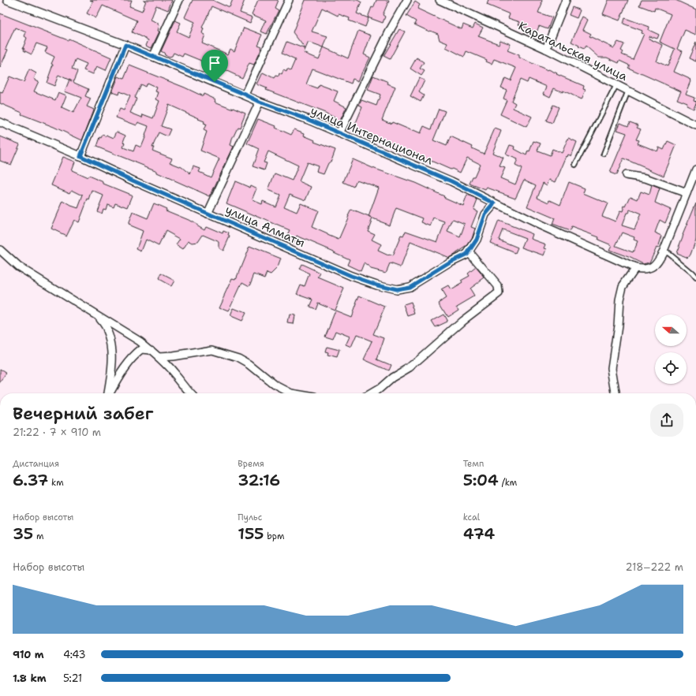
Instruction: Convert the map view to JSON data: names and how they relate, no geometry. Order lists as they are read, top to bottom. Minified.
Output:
{"streets":{"street":["Каратальская улица","улица Интернационал","улица Алматы"]},"crossings":[["улица Интернационал","улица Алматы"]],"north":"left","page":{"heading":["Вечерний забег","21:22 · 7 × 910 m"],"stats":[["Дистанция","6.37 km"],["Время","32:16"],["Темп","5:04 /km"],["Набор высоты","35 m"],["Пульс","155 bpm"],["kcal","474"]],"chart":["Набор высоты","218–222 m"],"list":[{"name":"910 m","note":"4:43"},{"name":"1.8 km","note":"5:21"}]}}
